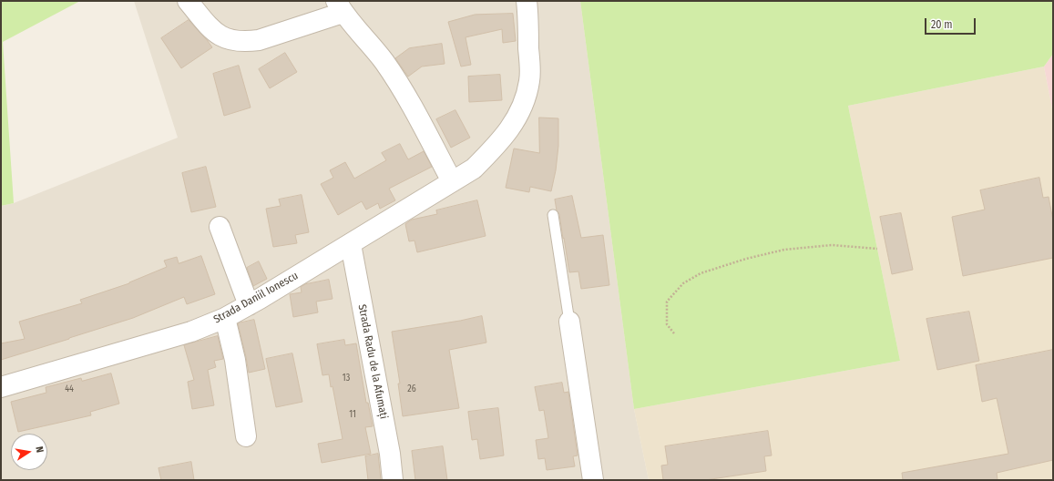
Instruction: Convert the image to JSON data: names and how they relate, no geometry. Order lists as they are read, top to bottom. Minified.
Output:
{"streets":{"street":["Strada Daniil Ionescu","Strada Radu de la Afumați"]},"crossings":[["Strada Daniil Ionescu","Strada Radu de la Afumați"]],"house_numbers":["13","44","26","11"],"scale_bar":"20 m","north":"right"}
